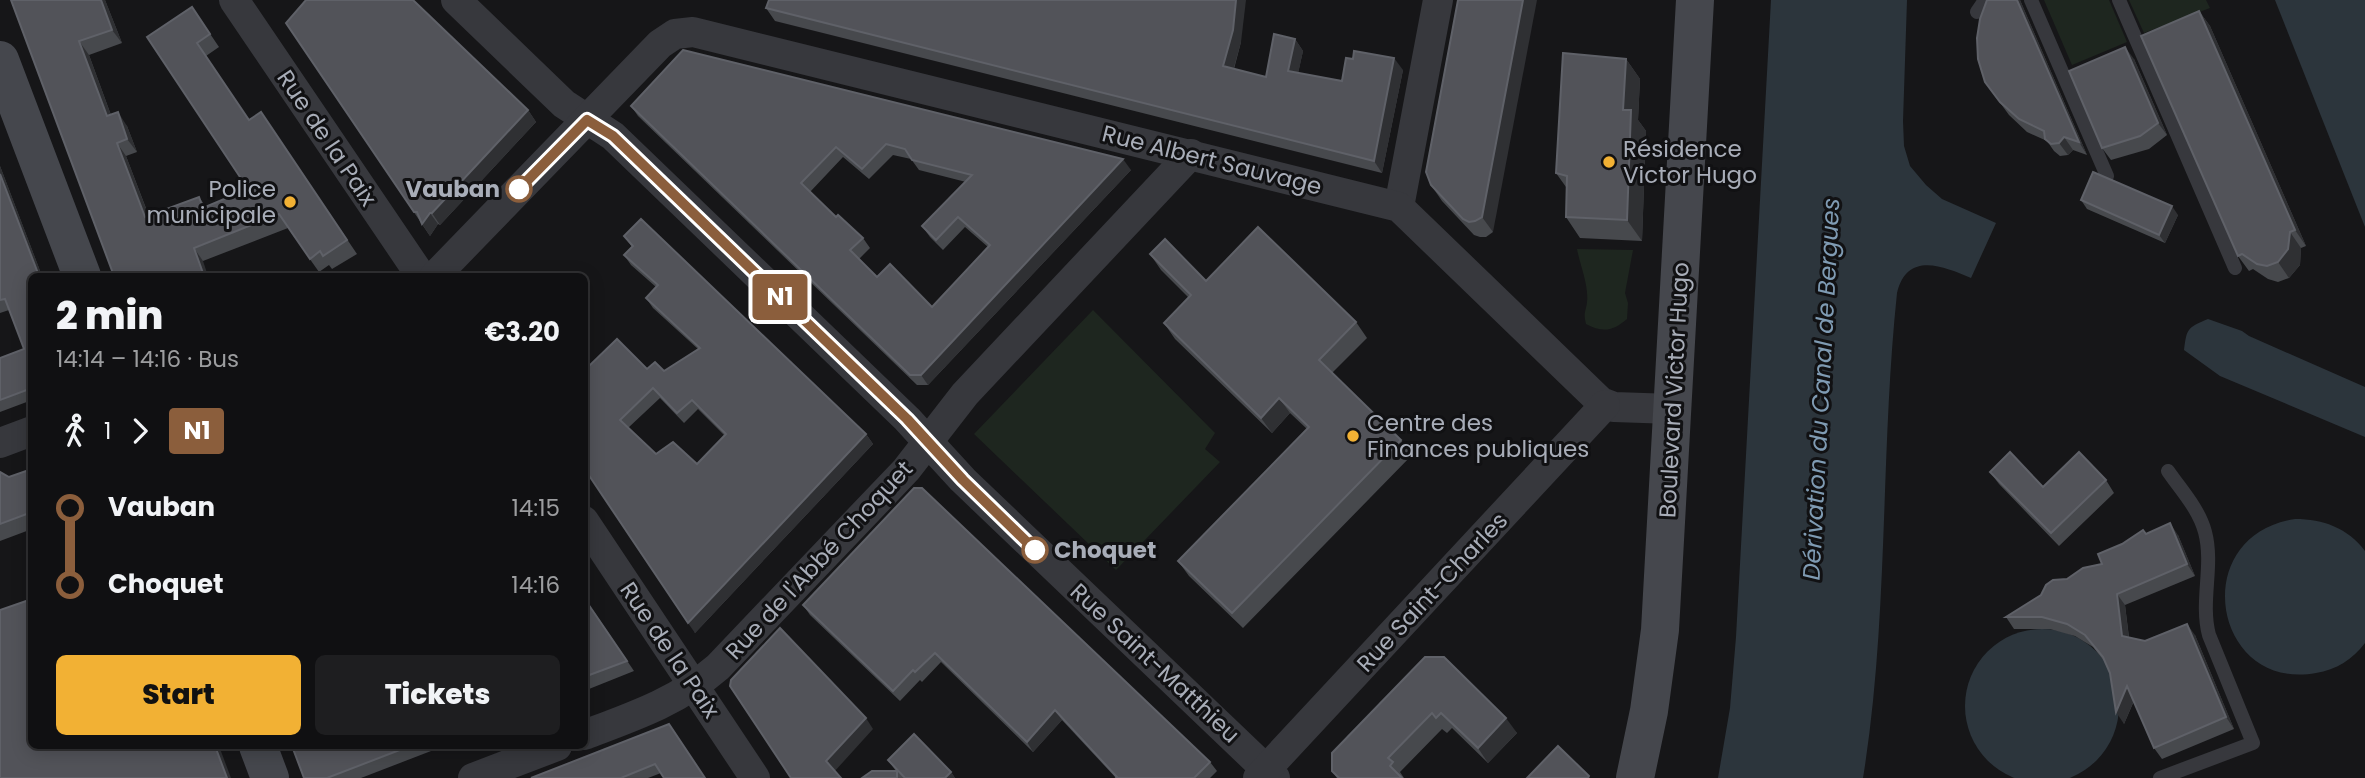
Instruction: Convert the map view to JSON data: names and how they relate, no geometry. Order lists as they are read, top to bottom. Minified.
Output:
{"streets":{"main road":["Boulevard Victor Hugo"],"street":["Rue de la Paix","Rue Albert Sauvage","Rue de l'Abbé Choquet","Rue Saint-Charles","Rue Saint-Matthieu"]},"crossings":[["Rue de la Paix","Rue de l'Abbé Choquet"],["Rue Albert Sauvage","Rue de l'Abbé Choquet"],["Rue Albert Sauvage","Rue Saint-Charles"],["Rue Albert Sauvage","Rue Saint-Matthieu"],["Rue de l'Abbé Choquet","Rue Saint-Matthieu"],["Rue Saint-Charles","Rue Saint-Matthieu"]],"water":["Dérivation du Canal de Bergues"],"places":["Résidence Victor Hugo","Vauban","Police municipale","Centre des Finances publiques","Choquet"],"lines":["bus line N1"],"page":{"on_map":"N1","heading":["2 min","14:14 – 14:16 · Bus","€3.20"],"legs":["1","N1"],"list":[{"name":"Vauban","value":"14:15"},{"name":"Choquet","value":"14:16"}],"buttons":["Start","Tickets"]}}
